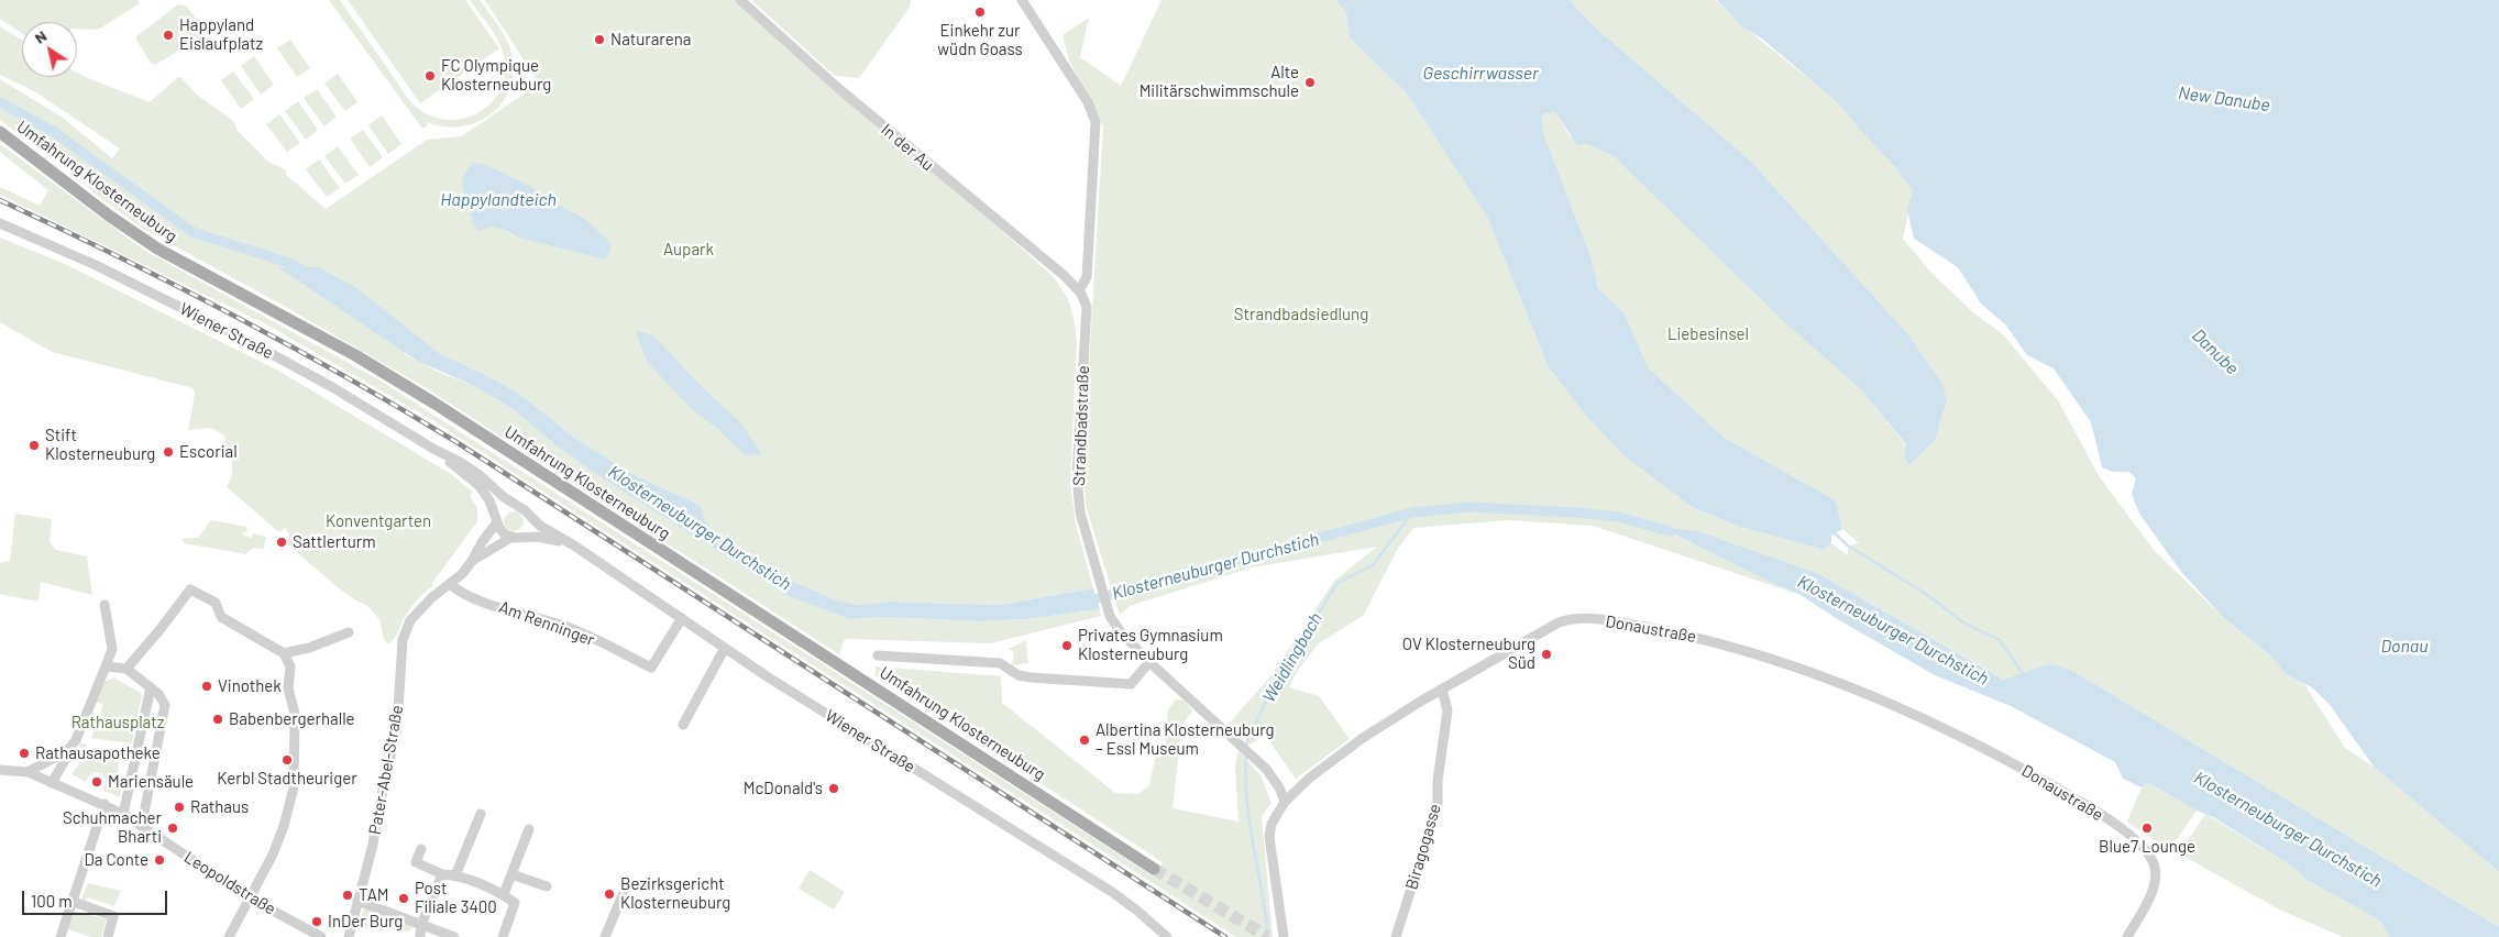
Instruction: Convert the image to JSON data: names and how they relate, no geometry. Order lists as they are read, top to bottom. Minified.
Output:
{"streets":{"main road":["Umfahrung Klosterneuburg"],"street":["In der Au","Wiener Straße","Strandbadstraße","Am Renninger","Donaustraße","Pater-Abel-Straße","Biragogasse","Leopoldstraße"]},"crossings":[["In der Au","Strandbadstraße"],["Wiener Straße","Am Renninger"],["Wiener Straße","Pater-Abel-Straße"],["Strandbadstraße","Donaustraße"],["Am Renninger","Pater-Abel-Straße"],["Donaustraße","Biragogasse"]],"water":["Geschirrwasser","New Danube","Happylandteich","Danube","Klosterneuburger Durchstich","Donau","Weidlingbach"],"parks":["Aupark","Strandbadsiedlung","Liebesinsel","Konventgarten","Rathausplatz"],"places":["Einkehr zur wüdn Goass","Happyland Eislaufplatz","Naturarena","FC Olympique Klosterneuburg","Alte Militärschwimmschule","Stift Klosterneuburg","Escorial","Sattlerturm","Privates Gymnasium Klosterneuburg","OV Klosterneuburg Süd","Vinothek","Babenbergerhalle","Albertina Klosterneuburg – Essl Museum","Rathausapotheke","Kerbl Stadtheuriger","Mariensäule","McDonald's","Rathaus","Schuhmacher Bharti","Blue7 Lounge","Da Conte","Bezirksgericht Klosterneuburg","TAM","Post Filiale 3400","InDer Burg"],"scale_bar":"100 m","north":"top left"}
